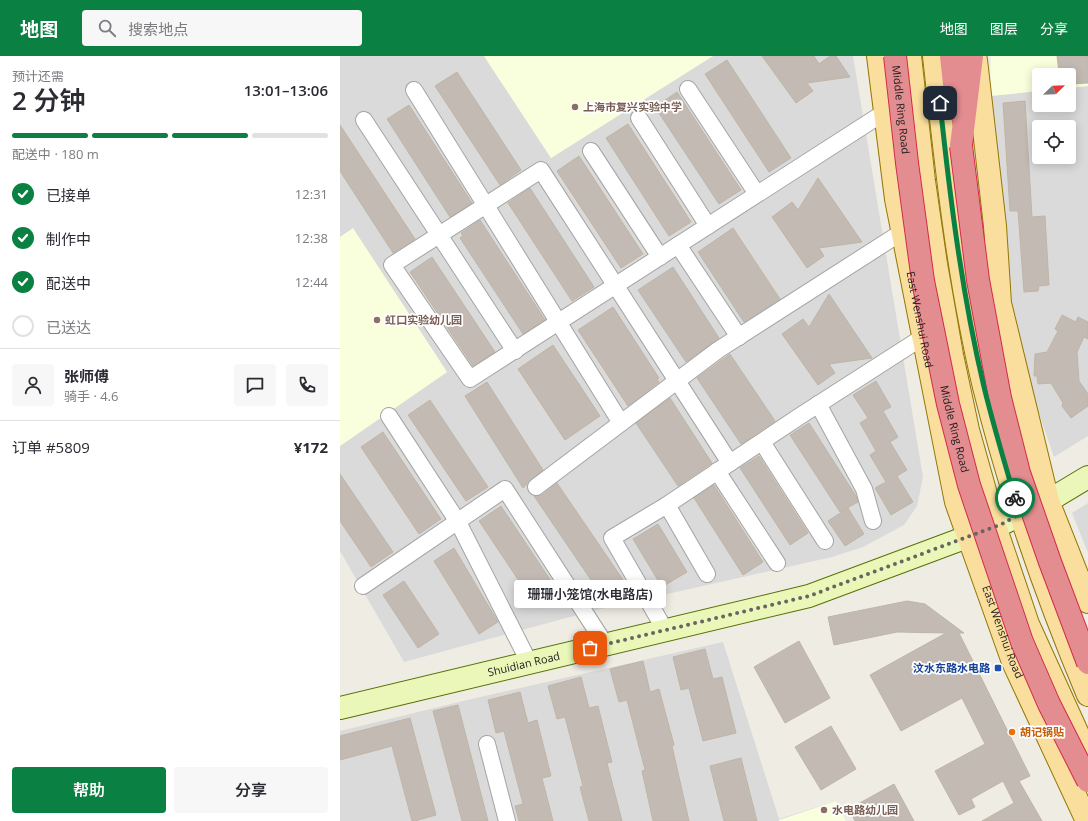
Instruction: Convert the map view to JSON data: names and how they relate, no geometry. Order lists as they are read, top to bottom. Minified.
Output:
{"streets":{"highway":["Middle Ring Road"],"main road":["East Wenshui Road","Shuidian Road"]},"crossings":[["East Wenshui Road","Shuidian Road"]],"places":{"other":["上海市复兴实验中学","虹口实验幼儿园","珊珊小笼馆(水电路店)","胡记锅贴","水电路幼儿园"],"transit":["汶水东路水电路"]},"north":"top right","page":{"header":"地图","search":"搜索地点","nav":["地图","图层","分享"],"heading":["2 分钟","预计还需","13:01–13:06"],"panel":["张师傅","骑手 · 4.6","订单 #5809","¥172"],"bar":"配送中 · 180 m","list":[["已接单","12:31"],["制作中","12:38"],["配送中","12:44"],"已送达"],"bubble":"珊珊小笼馆(水电路店)","buttons":["帮助","分享"]}}
